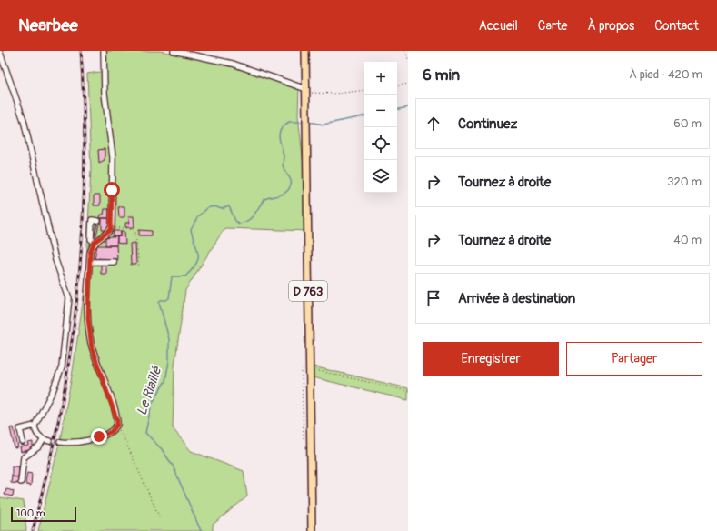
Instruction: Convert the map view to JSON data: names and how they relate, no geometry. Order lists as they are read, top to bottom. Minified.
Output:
{"streets":{"main road":["D 763"]},"water":["Le Riaillé"],"scale_bar":"100 m","page":{"header":"Nearbee","nav":["Accueil","Carte","À propos","Contact"],"heading":["6 min","À pied · 420 m"],"map_buttons":["+","−"],"list":[["Continuez","60 m"],["Tournez à droite","320 m"],["Tournez à droite","40 m"],"Arrivée à destination"],"buttons":["Enregistrer","Partager"],"scale":"100 m"}}
